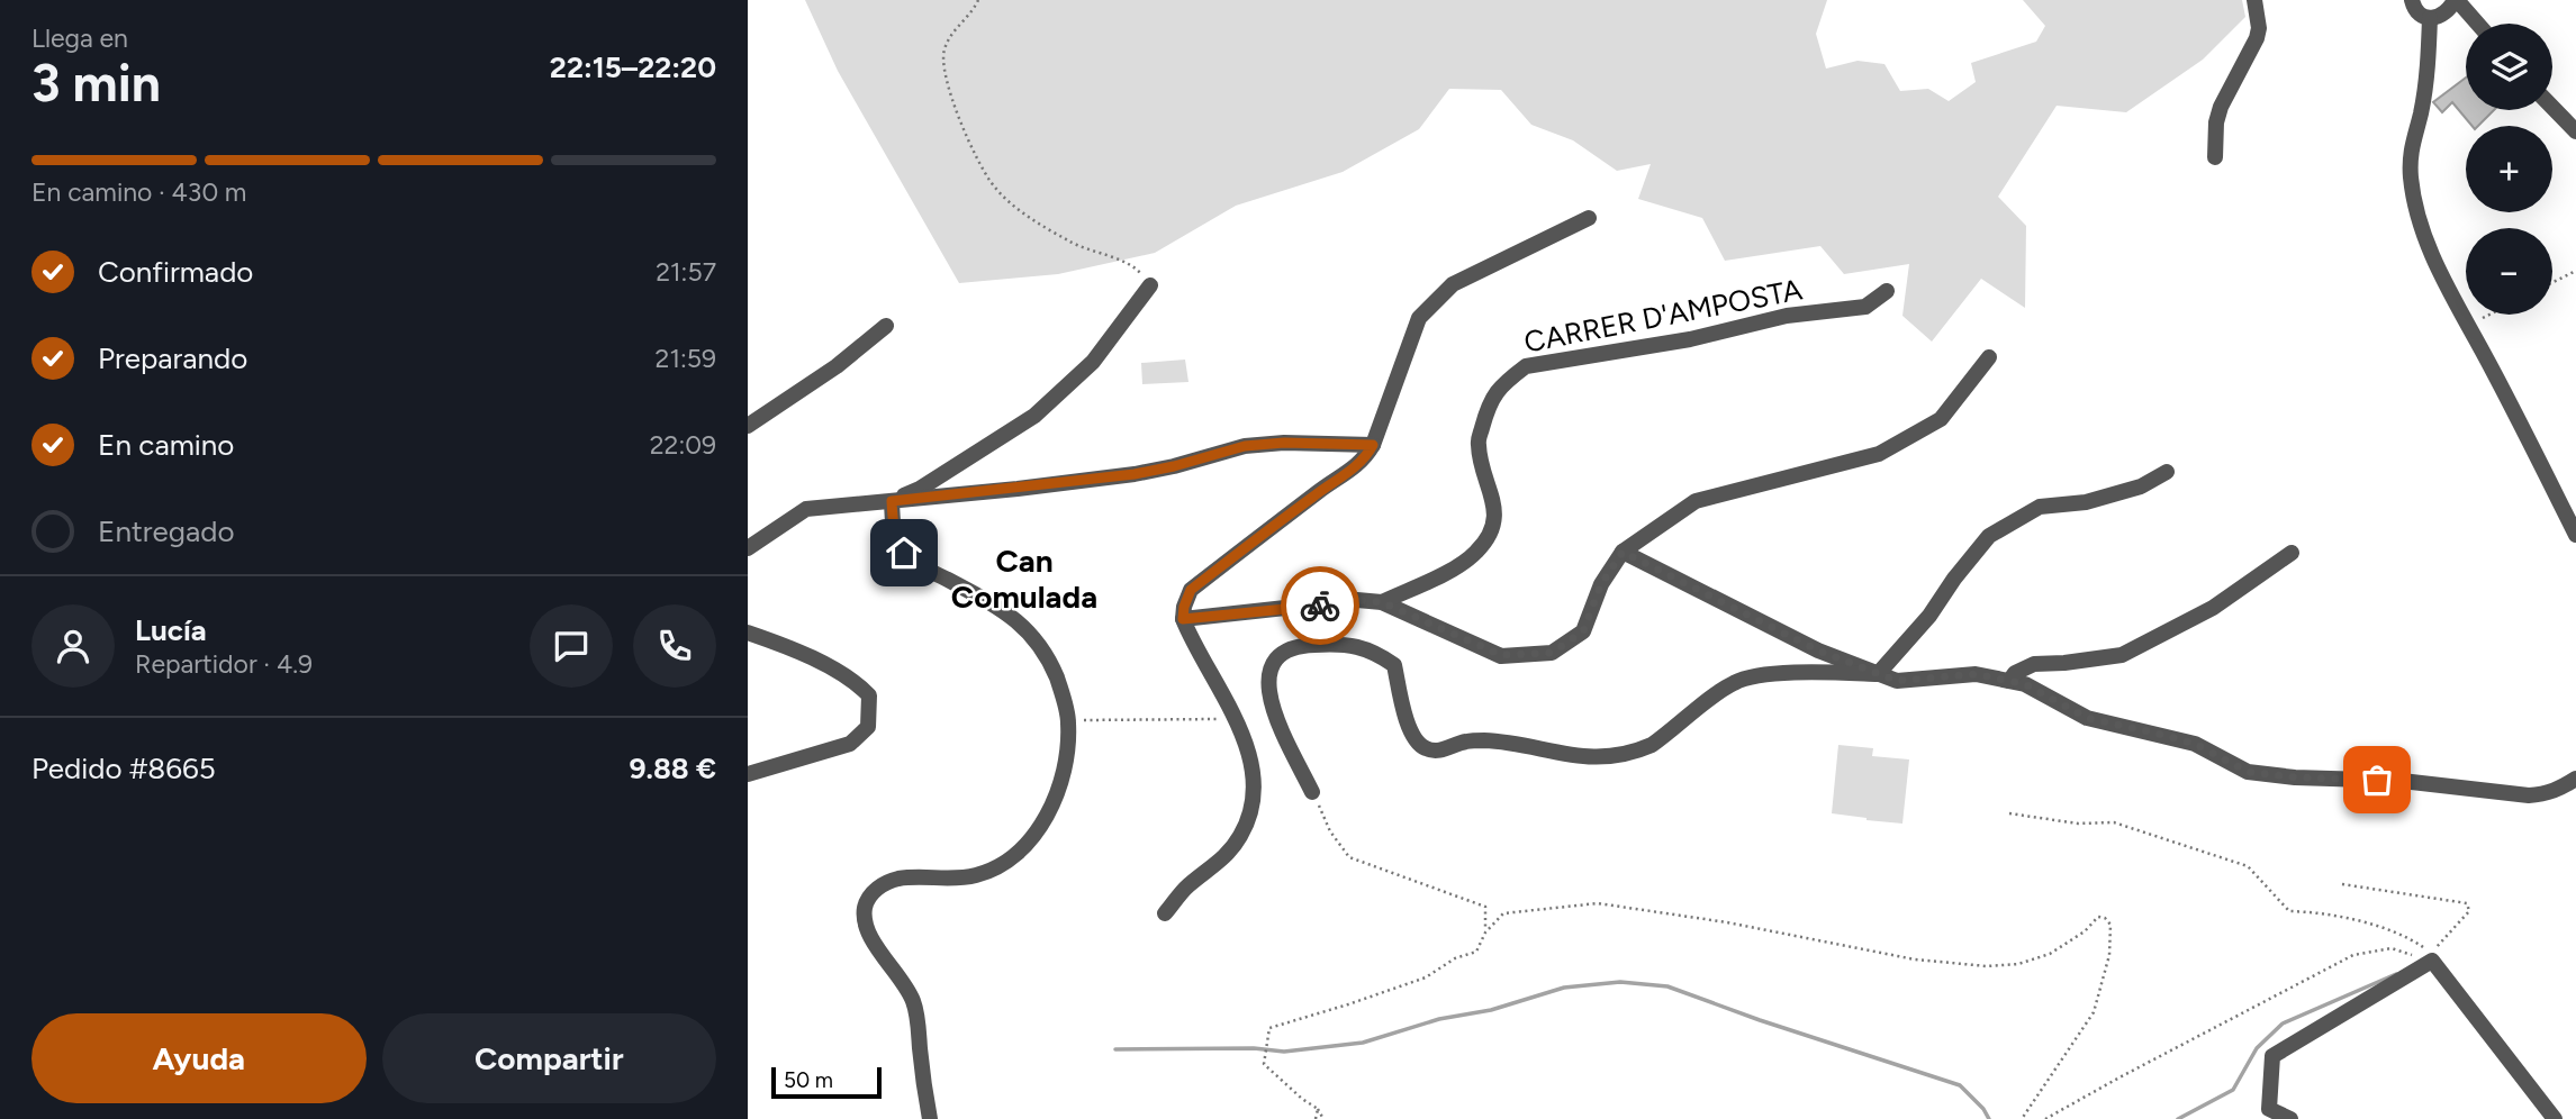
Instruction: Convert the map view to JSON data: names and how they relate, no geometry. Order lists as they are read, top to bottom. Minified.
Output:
{"streets":{"street":["CARRER D'AMPOSTA"]},"districts":["Can Comulada"],"scale_bar":"50 m","page":{"heading":["3 min","Llega en","22:15–22:20"],"panel":["Lucía","Repartidor · 4.9","Pedido #8665","9.88 €"],"map_buttons":["+","−"],"bar":"En camino · 430 m","list":[["Confirmado","21:57"],["Preparando","21:59"],["En camino","22:09"],"Entregado"],"buttons":["Ayuda","Compartir"],"scale":"50 m"}}
